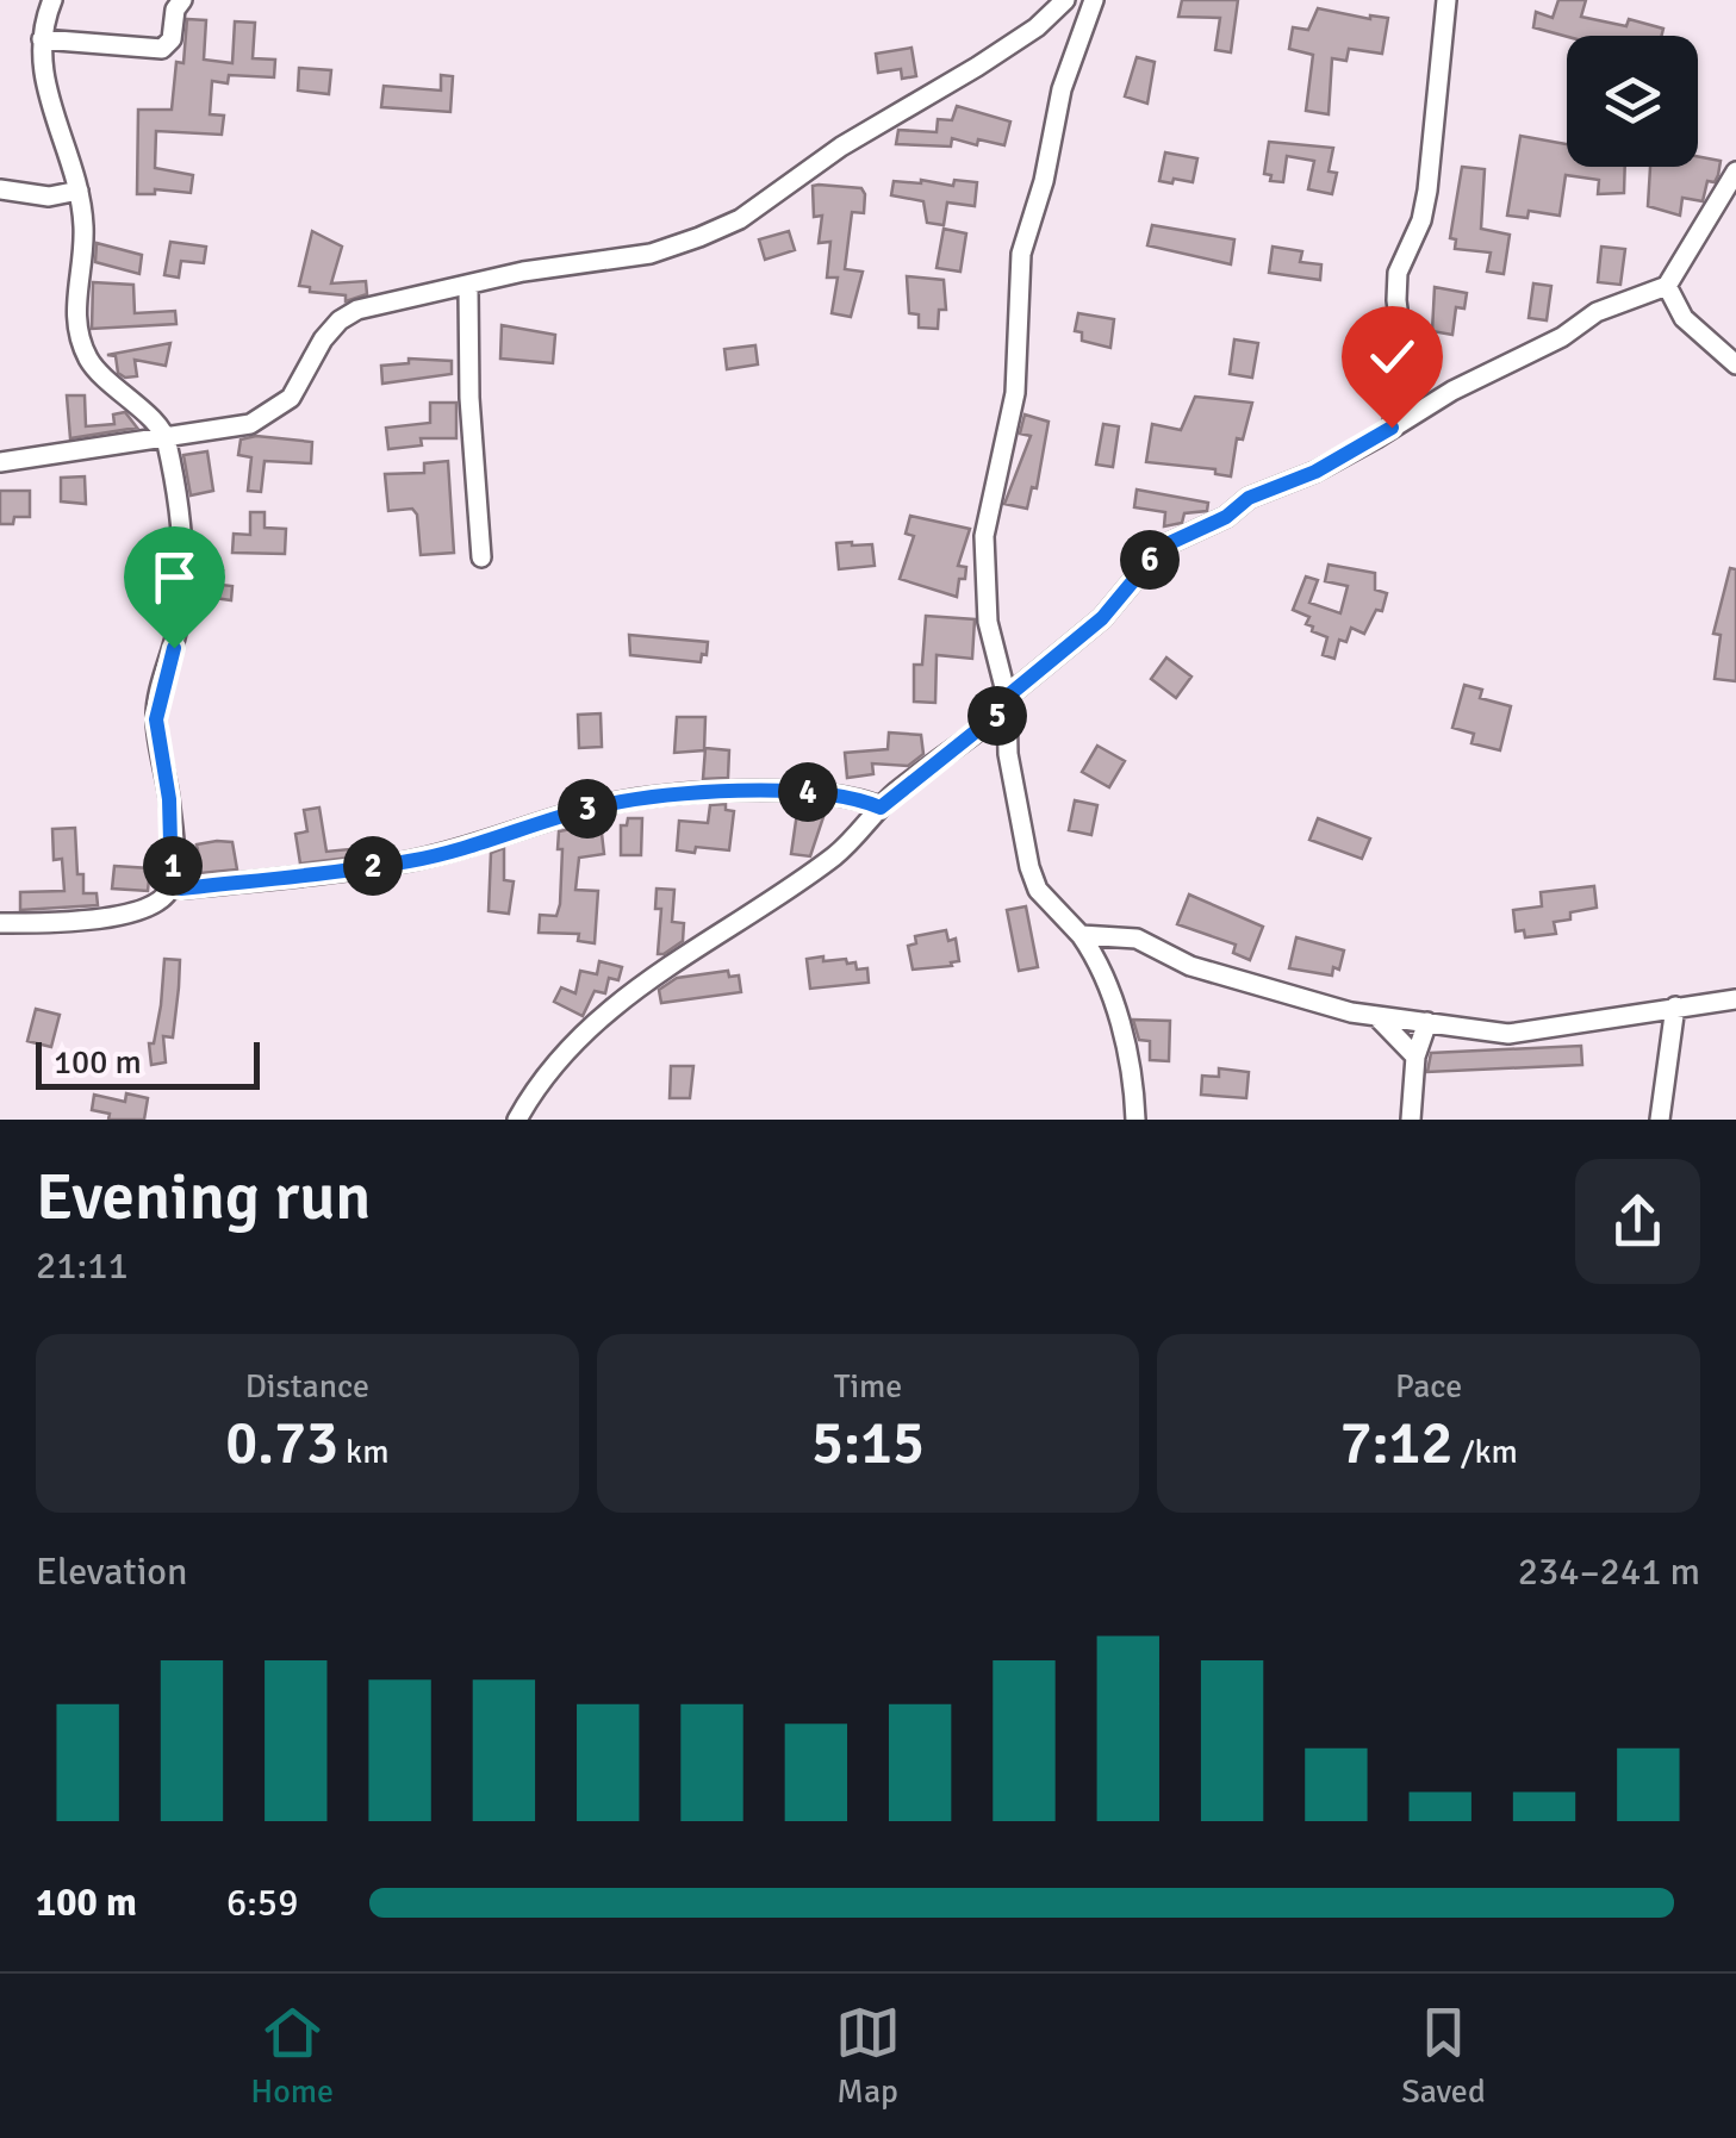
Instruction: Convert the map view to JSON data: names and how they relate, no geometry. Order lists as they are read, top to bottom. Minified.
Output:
{"scale_bar":"100 m","page":{"pins":["6","5","4","3","1","2"],"scale":"100 m","heading":["Evening run","21:11"],"stats":[["Distance","0.73 km"],["Time","5:15"],["Pace","7:12 /km"]],"chart":["Elevation","234–241 m"],"list":[{"name":"100 m","note":"6:59"}],"tabs":["Home","Map","Saved"]}}
